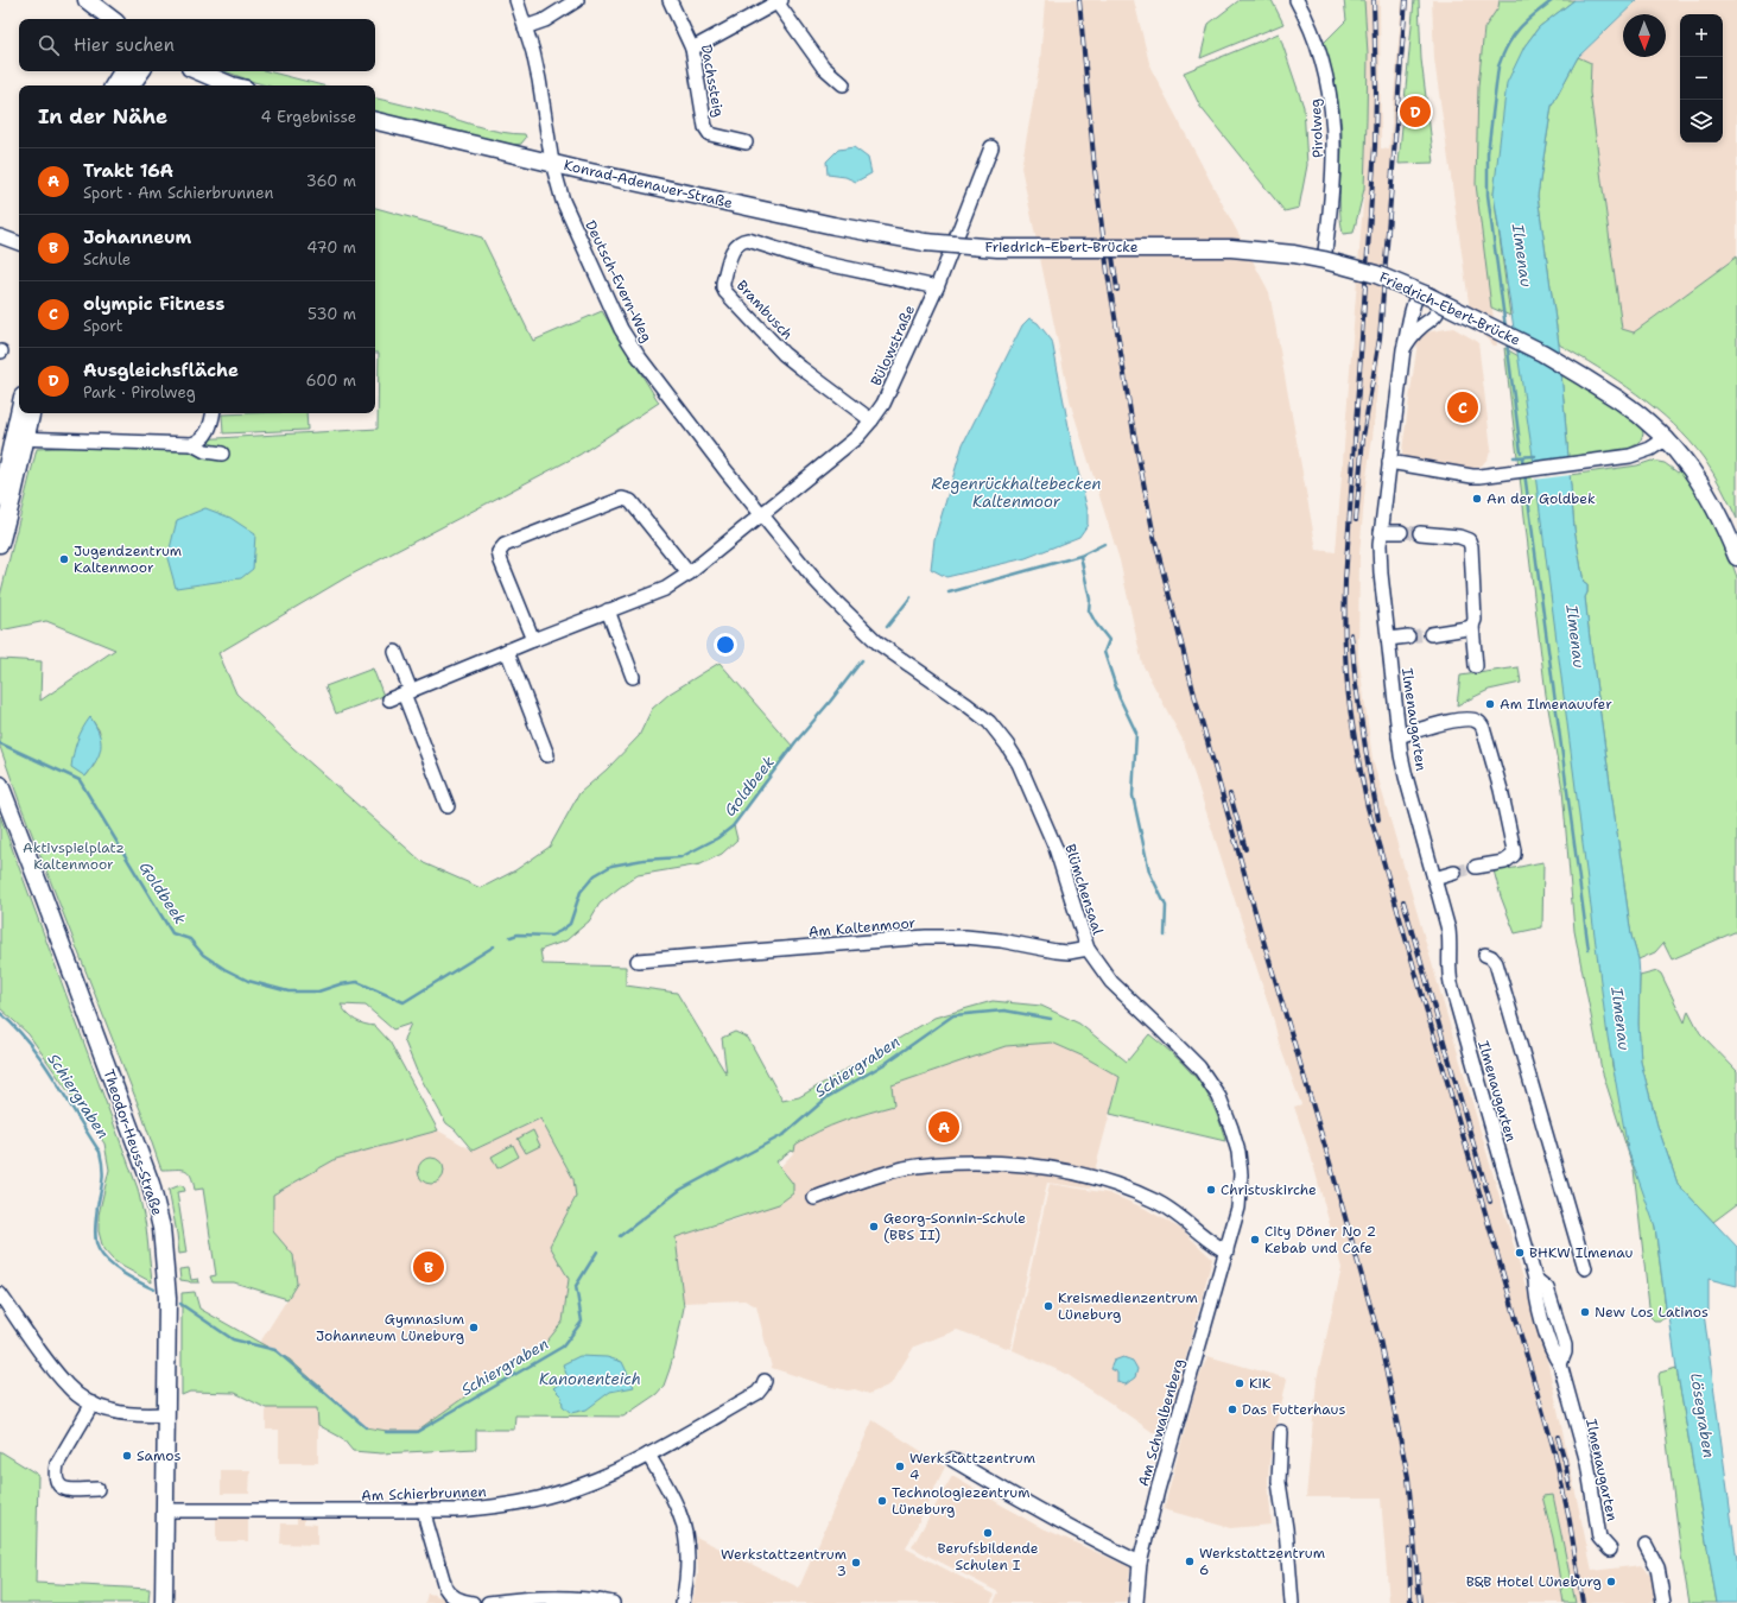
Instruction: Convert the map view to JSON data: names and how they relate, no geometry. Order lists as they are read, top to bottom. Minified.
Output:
{"streets":{"main road":["Konrad-Adenauer-Straße","Friedrich-Ebert-Brücke","Theodor-Heuss-Straße"],"street":["Dachssteig","Pirolweg","Deutsch-Evern-Weg","Brambusch","Bülowstraße","Ilmenaugarten","Blümchensaal","Am Kaltenmoor","Am Schwalbenberg","Am Schierbrunnen"]},"crossings":[["Pirolweg","Friedrich-Ebert-Brücke"],["Konrad-Adenauer-Straße","Friedrich-Ebert-Brücke"],["Konrad-Adenauer-Straße","Deutsch-Evern-Weg"],["Deutsch-Evern-Weg","Bülowstraße"],["Deutsch-Evern-Weg","Blümchensaal"],["Brambusch","Bülowstraße"],["Blümchensaal","Am Kaltenmoor"],["Blümchensaal","Am Schwalbenberg"],["Theodor-Heuss-Straße","Am Schierbrunnen"]],"water":["Ilmenau","Regenrückhaltebecken Kaltenmoor","Goldbeek","Schiergraben","Kanonenteich","Lösegraben"],"parks":["Aktivspielplatz Kaltenmoor"],"places":["An der Goldbek","Jugendzentrum Kaltenmoor","Am Ilmenauufer","Christuskirche","Georg-Sonnin-Schule (BBS II)","City Döner No 2 Kebab und Cafe","BHKW Ilmenau","Kreismedienzentrum Lüneburg","New Los Latinos","Gymnasium Johanneum Lüneburg","KiK","Das Futterhaus","Samos","Werkstattzentrum 4","Technologiezentrum Lüneburg","Berufsbildende Schulen I","Werkstattzentrum 6","Werkstattzentrum 3","B&B Hotel Lüneburg"],"north":"bottom","page":{"map_buttons":["+","−"],"search":"Hier suchen","heading":["In der Nähe","4 Ergebnisse"],"pins":["D","C","A","B"],"list":[{"mark":"A","name":"Trakt 16A","note":"Sport · Am Schierbrunnen","value":"360 m"},{"mark":"B","name":"Johanneum","note":"Schule","value":"470 m"},{"mark":"C","name":"olympic Fitness","note":"Sport","value":"530 m"},{"mark":"D","name":"Ausgleichsfläche","note":"Park · Pirolweg","value":"600 m"}]}}
